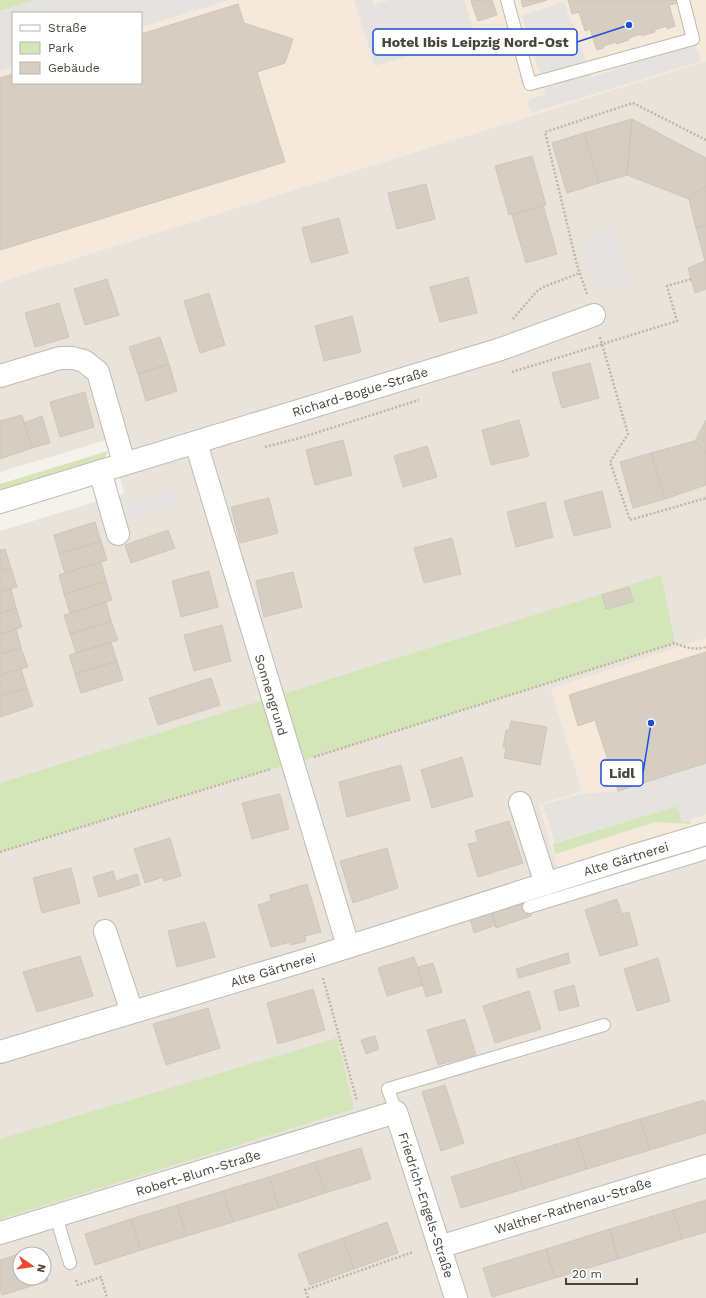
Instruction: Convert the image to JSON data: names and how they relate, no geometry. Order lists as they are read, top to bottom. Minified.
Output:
{"streets":{"street":["Richard-Bogue-Straße","Sonnengrund","Alte Gärtnerei","Robert-Blum-Straße","Friedrich-Engels-Straße","Walther-Rathenau-Straße"]},"crossings":[["Richard-Bogue-Straße","Sonnengrund"],["Sonnengrund","Alte Gärtnerei"],["Robert-Blum-Straße","Friedrich-Engels-Straße"],["Friedrich-Engels-Straße","Walther-Rathenau-Straße"]],"places":["Hotel Ibis Leipzig Nord-Ost","Lidl"],"legend":["Straße","Park","Gebäude"],"scale_bar":"20 m","north":"right"}
